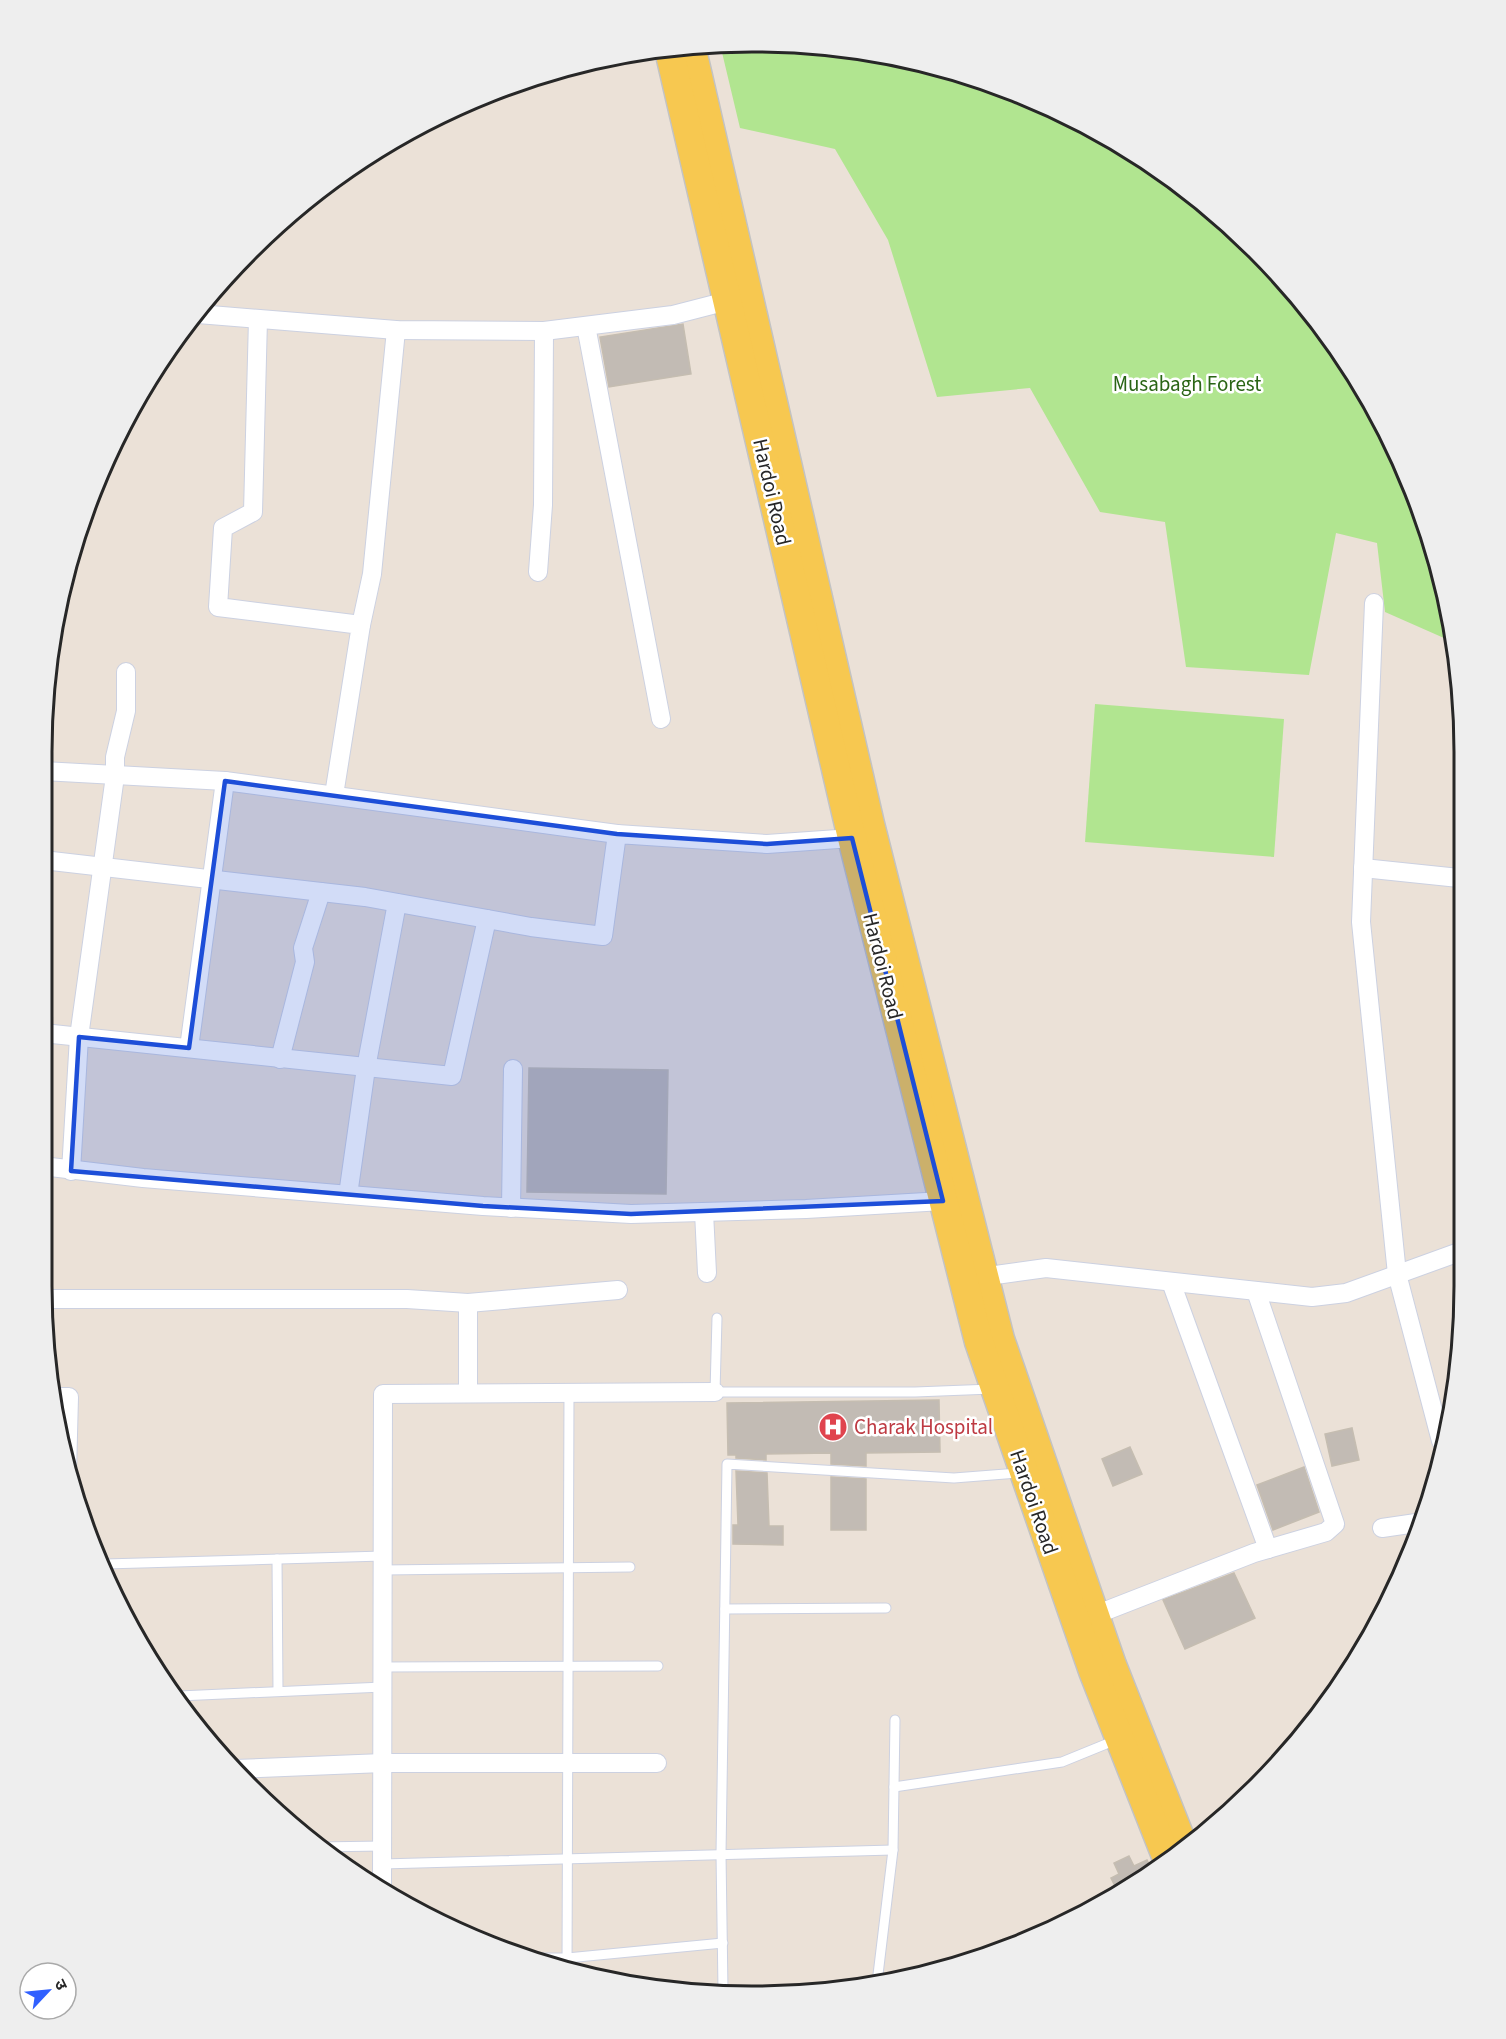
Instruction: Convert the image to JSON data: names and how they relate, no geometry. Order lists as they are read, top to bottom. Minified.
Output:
{"streets":{"main road":["Hardoi Road"]},"parks":["Musabagh Forest"],"places":{"hospital":["Charak Hospital"]},"north":"top right"}
